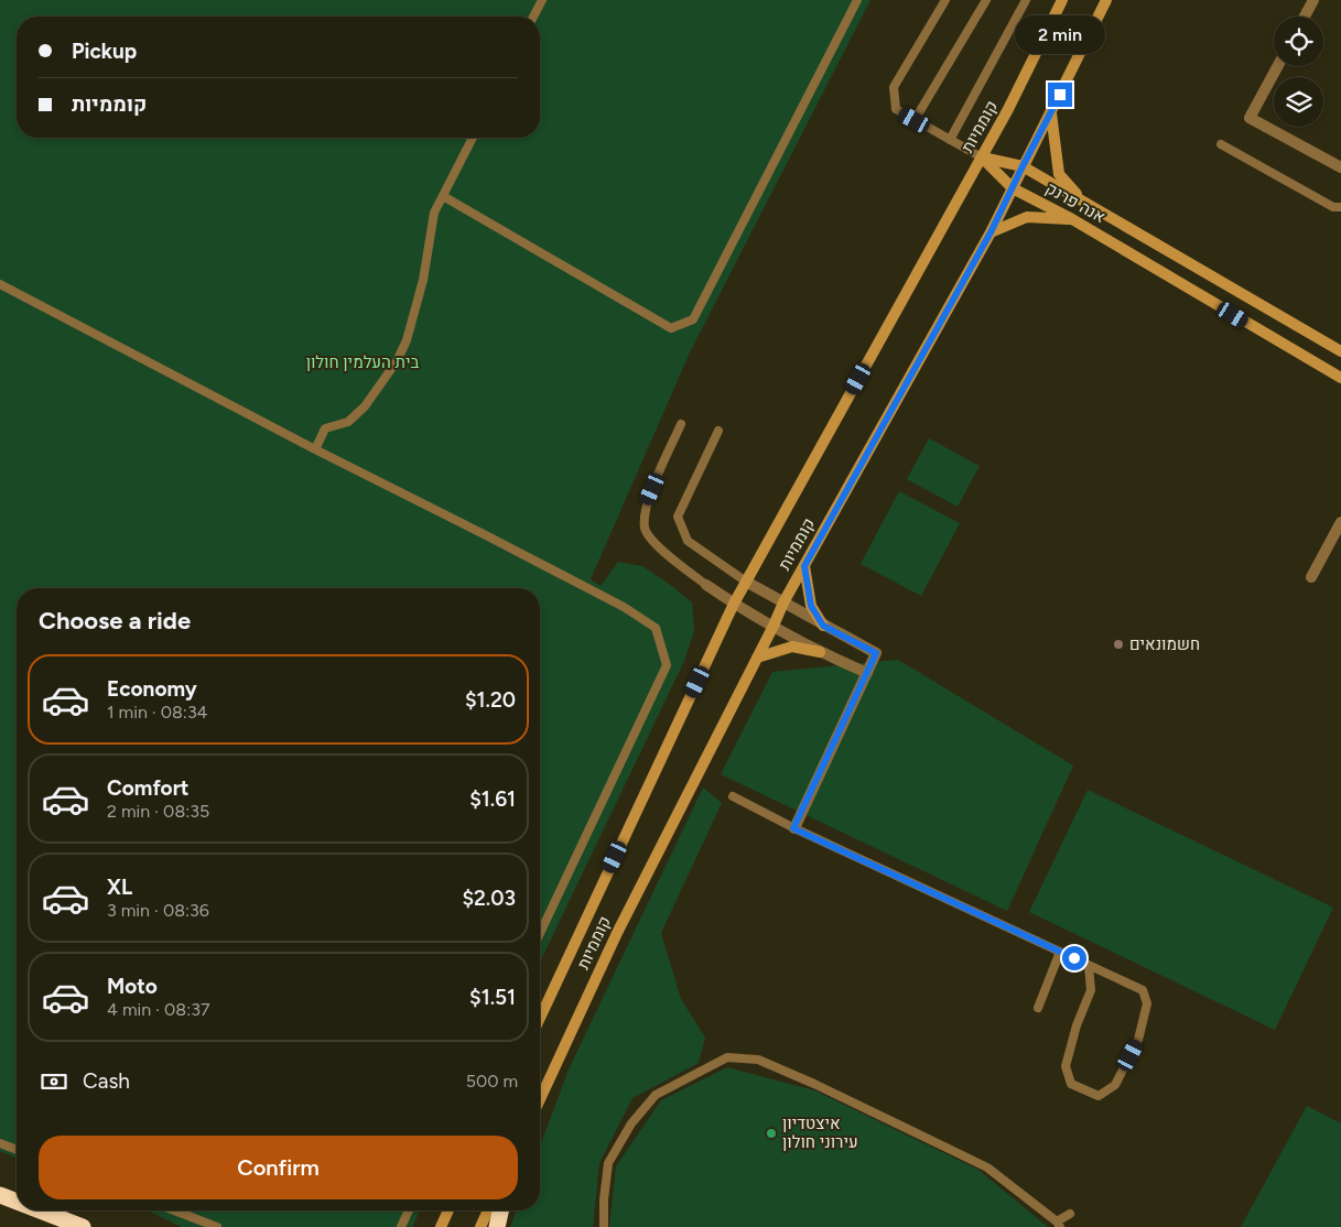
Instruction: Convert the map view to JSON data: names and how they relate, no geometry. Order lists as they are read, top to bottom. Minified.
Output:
{"streets":{"main road":["קוממיות","אנה פרנק"]},"crossings":[["קוממיות","אנה פרנק"]],"parks":["בית העלמין חולון"],"places":["חשמונאים","איצטדיון עירוני חולון"],"page":{"bubble":"2 min","banner":["Pickup","קוממיות"],"heading":"Choose a ride","list":[{"name":"Economy","note":"1 min · 08:34","value":"$1.20"},{"name":"Comfort","note":"2 min · 08:35","value":"$1.61"},{"name":"XL","note":"3 min · 08:36","value":"$2.03"},{"name":"Moto","note":"4 min · 08:37","value":"$1.51"}],"pay":["Cash","500 m"],"buttons":"Confirm"}}
